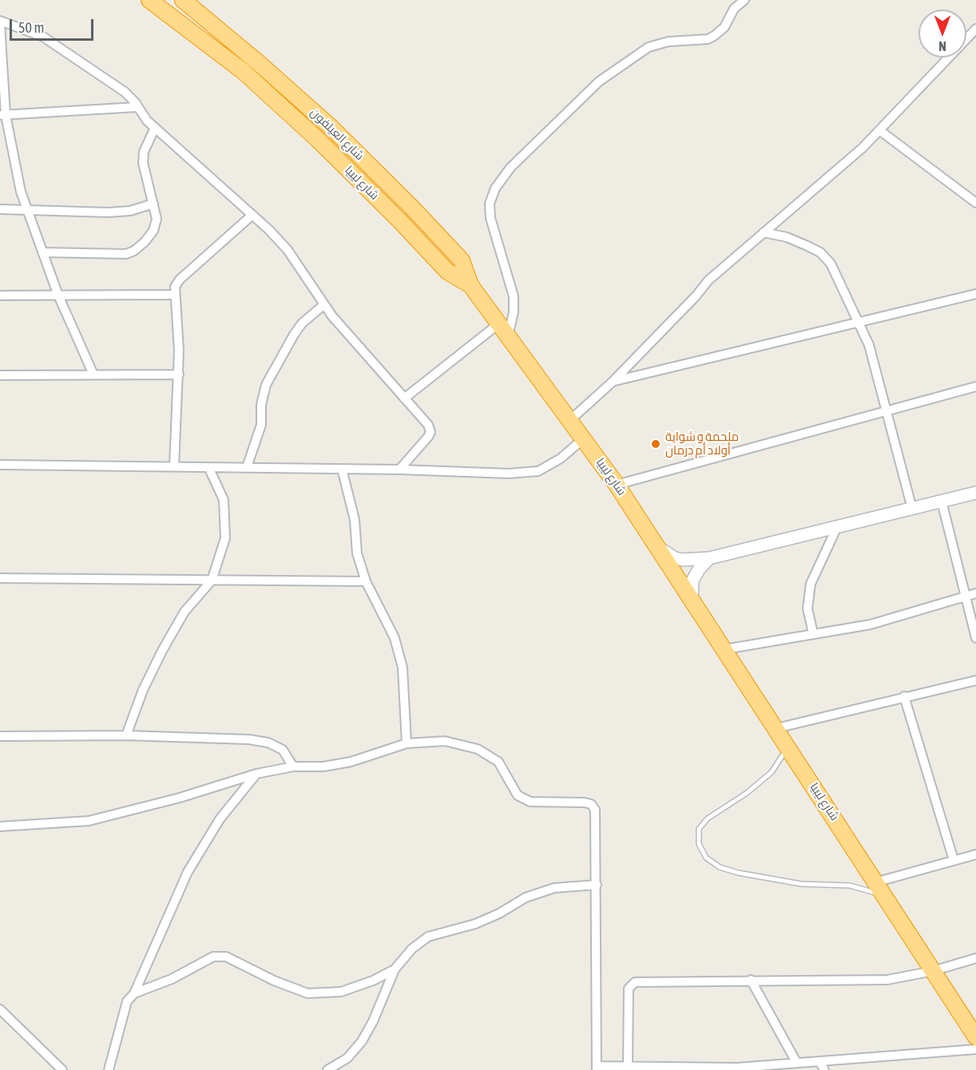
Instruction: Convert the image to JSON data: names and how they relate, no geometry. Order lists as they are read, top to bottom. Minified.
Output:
{"streets":{"highway":["شارع العيلفون","شارع ليبيا"]},"crossings":[["شارع العيلفون","شارع ليبيا"]],"places":["ملحمة و شواية أولاد أم درمان"],"scale_bar":"50 m","north":"bottom"}
